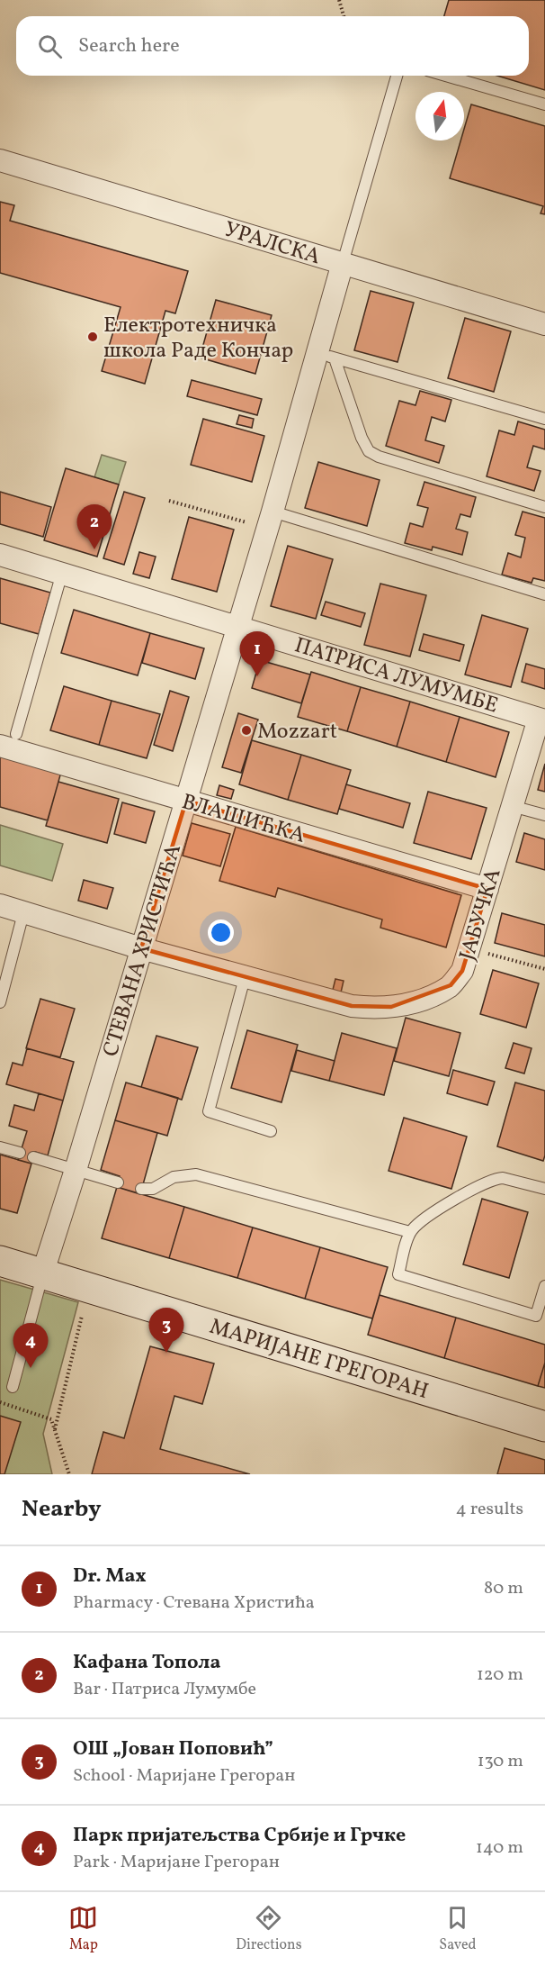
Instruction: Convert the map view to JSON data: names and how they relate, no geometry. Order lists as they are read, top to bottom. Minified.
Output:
{"streets":{"street":["УРАЛСКА","ПАТРИСА ЛУМУМБЕ","ВЛАШИЋКА","ЈАБУЧКА","СТЕВАНА ХРИСТИЋА","МАРИЈАНЕ ГРЕГОРАН"]},"crossings":[["УРАЛСКА","СТЕВАНА ХРИСТИЋА"],["ПАТРИСА ЛУМУМБЕ","ЈАБУЧКА"],["ПАТРИСА ЛУМУМБЕ","СТЕВАНА ХРИСТИЋА"],["ВЛАШИЋКА","ЈАБУЧКА"],["ВЛАШИЋКА","СТЕВАНА ХРИСТИЋА"],["ЈАБУЧКА","СТЕВАНА ХРИСТИЋА"],["СТЕВАНА ХРИСТИЋА","МАРИЈАНЕ ГРЕГОРАН"]],"places":["Електротехничка школа Раде Кончар","Mozzart"],"north":"top","page":{"search":"Search here","pins":["2","1","3","4"],"heading":["Nearby","4 results"],"list":[{"mark":"1","name":"Dr. Max","note":"Pharmacy · Стевана Христића","value":"80 m"},{"mark":"2","name":"Кафана Топола","note":"Bar · Патриса Лумумбе","value":"120 m"},{"mark":"3","name":"ОШ „Јован Поповић”","note":"School · Маријане Грегоран","value":"130 m"},{"mark":"4","name":"Парк пријатељства Србије и Грчке","note":"Park · Маријане Грегоран","value":"140 m"}],"nav":["Map","Directions","Saved"]}}
